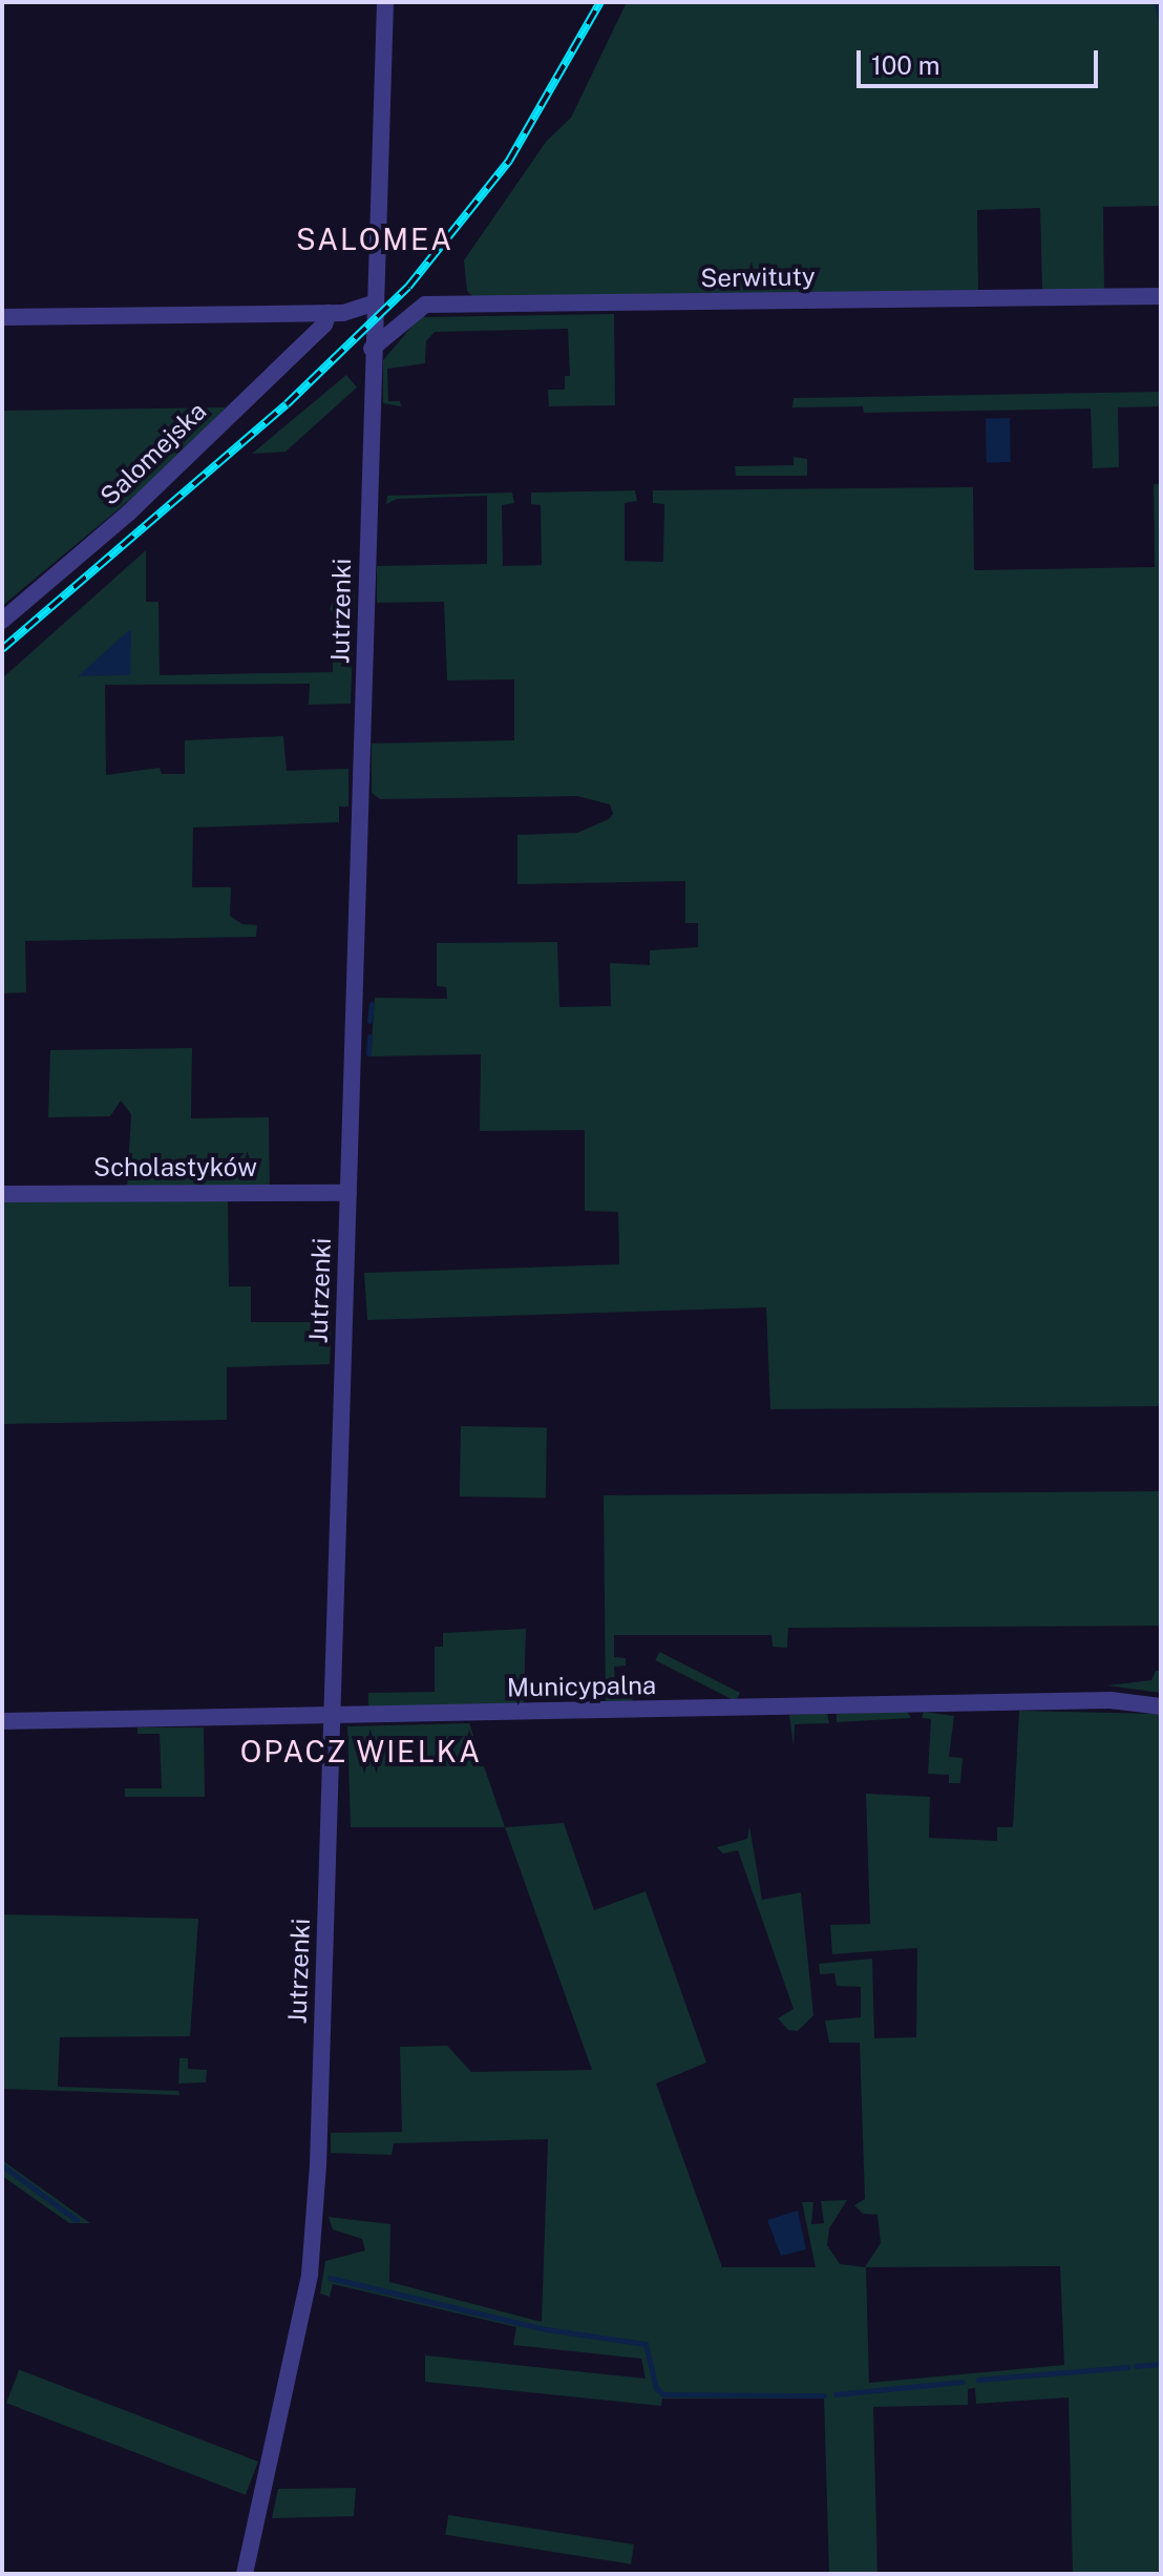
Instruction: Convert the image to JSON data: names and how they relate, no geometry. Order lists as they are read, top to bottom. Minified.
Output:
{"streets":{"street":["Serwituty","Salomejska","Jutrzenki","Scholastyków","Municypalna"]},"crossings":[["Serwituty","Jutrzenki"],["Jutrzenki","Scholastyków"],["Jutrzenki","Municypalna"]],"districts":["SALOMEA","OPACZ WIELKA"],"scale_bar":"100 m"}
